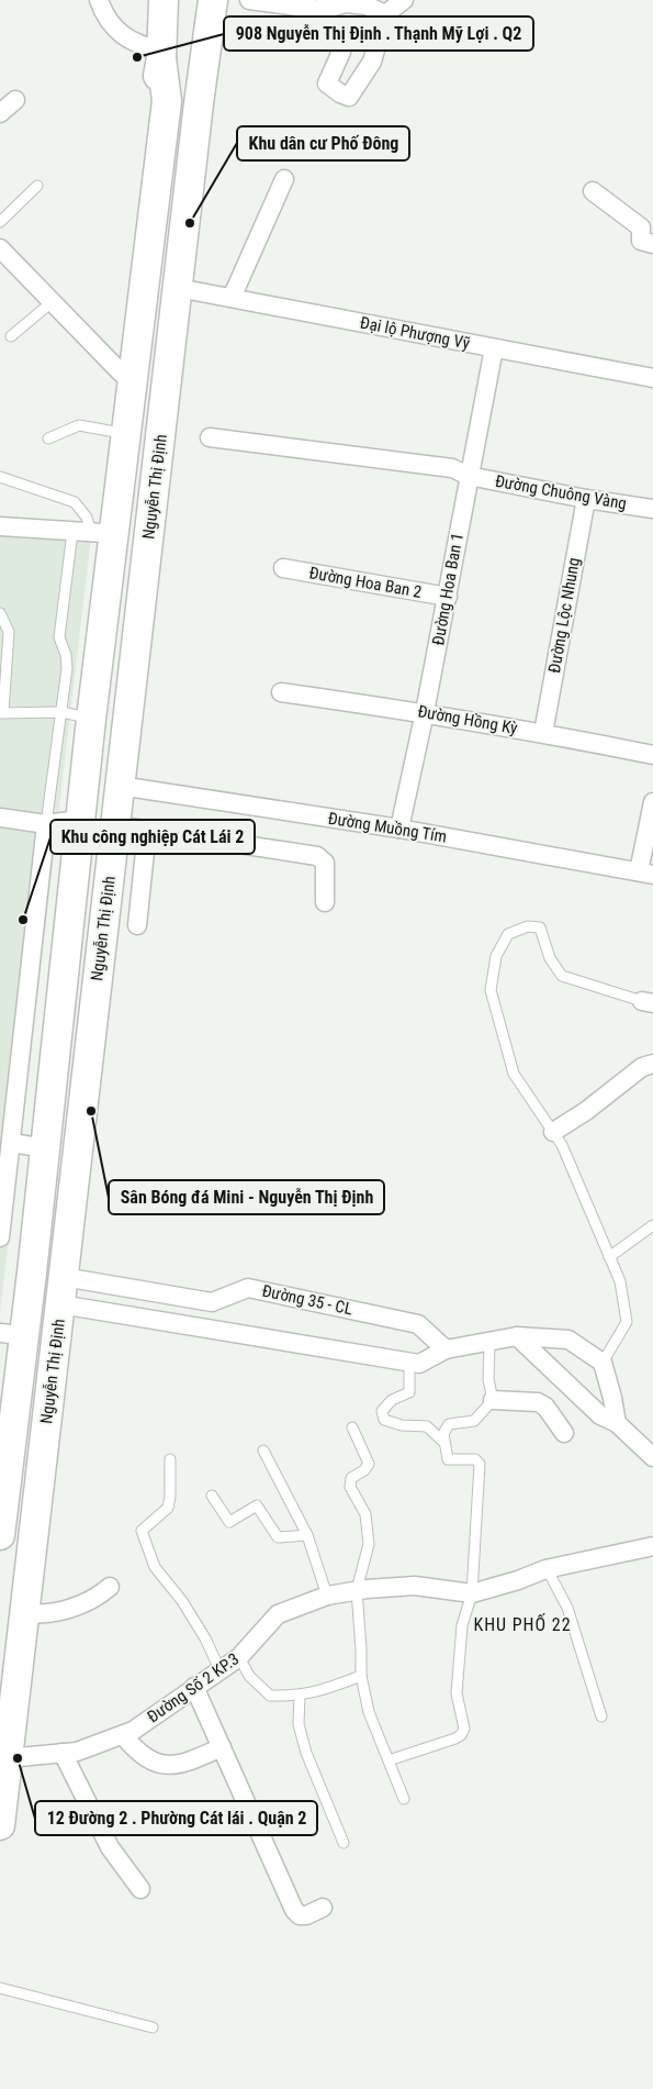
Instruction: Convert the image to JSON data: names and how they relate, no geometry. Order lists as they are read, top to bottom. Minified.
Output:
{"streets":{"main road":["Nguyễn Thị Định"],"street":["Đại lộ Phượng Vỹ","Đường Chuông Vàng","Đường Hoa Ban 2","Đường Hoa Ban 1","Đường Lộc Nhung","Đường Hồng Kỳ","Đường Muồng Tím","Đường 35 - CL","Đường Số 2 KP.3"]},"crossings":[["Đại lộ Phượng Vỹ","Nguyễn Thị Định"],["Đại lộ Phượng Vỹ","Đường Hoa Ban 1"],["Nguyễn Thị Định","Đường Muồng Tím"],["Nguyễn Thị Định","Đường 35 - CL"],["Nguyễn Thị Định","Đường Số 2 KP.3"],["Đường Chuông Vàng","Đường Hoa Ban 1"],["Đường Chuông Vàng","Đường Lộc Nhung"],["Đường Hoa Ban 2","Đường Hoa Ban 1"],["Đường Hoa Ban 1","Đường Hồng Kỳ"],["Đường Hoa Ban 1","Đường Muồng Tím"],["Đường Lộc Nhung","Đường Hồng Kỳ"]],"districts":["KHU PHỐ 22"],"places":["908 Nguyễn Thị Định . Thạnh Mỹ Lợi . Q2","Khu dân cư Phố Đông","Khu công nghiệp Cát Lái 2","Sân Bóng đá Mini - Nguyễn Thị Định","12 Đường 2 . Phường Cát lái . Quận 2"]}
